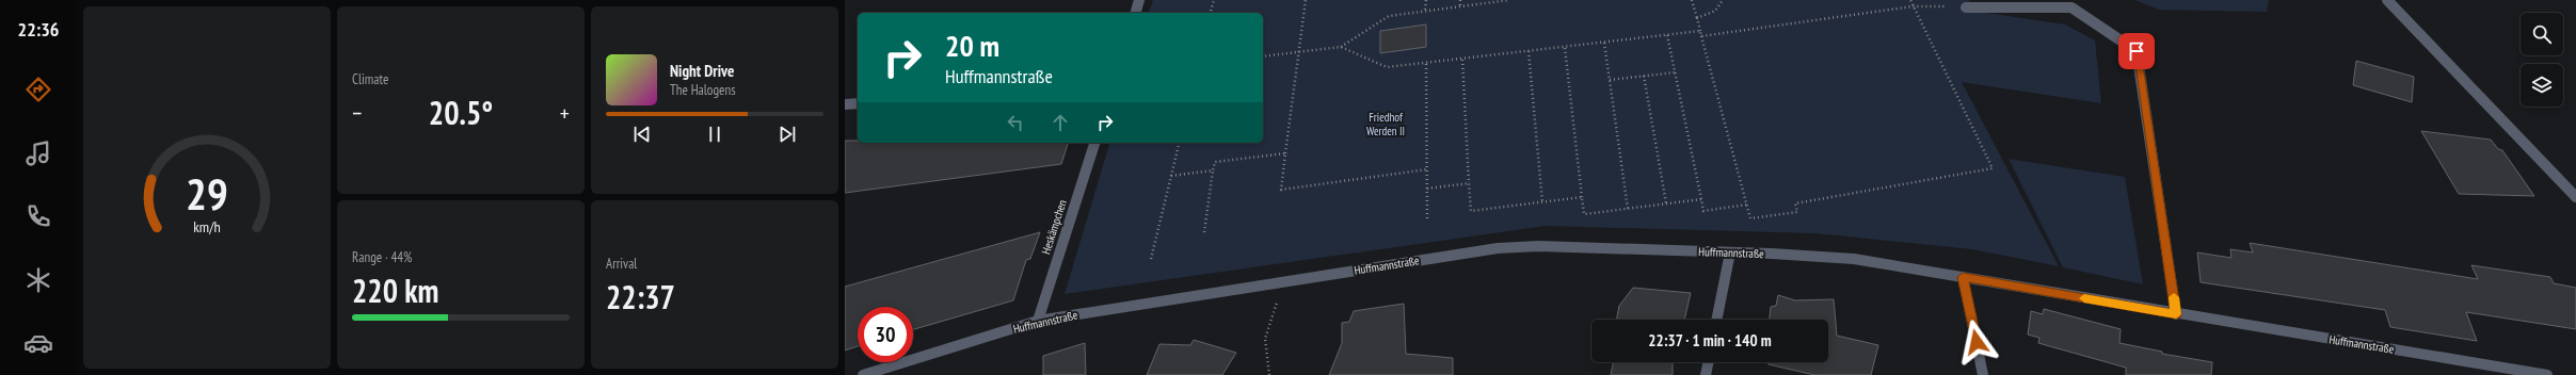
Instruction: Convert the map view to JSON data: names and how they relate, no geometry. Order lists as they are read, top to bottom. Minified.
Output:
{"streets":{"street":["Heskämpchen","Huffmannstraße"]},"crossings":[["Heskämpchen","Huffmannstraße"]],"parks":["Friedhof Werden II"],"page":{"tabs":"22:36","tile":["Climate",["Range · 44%","220 km"],["Arrival","22:37"]],"turn":["20 m","Huffmannstraße"],"song":["Night Drive","The Halogens"],"heat":["−","20.5°","+"],"limit":"30","trip":"22:37 · 1 min · 140 m","gauge":["29","km/h"]}}
